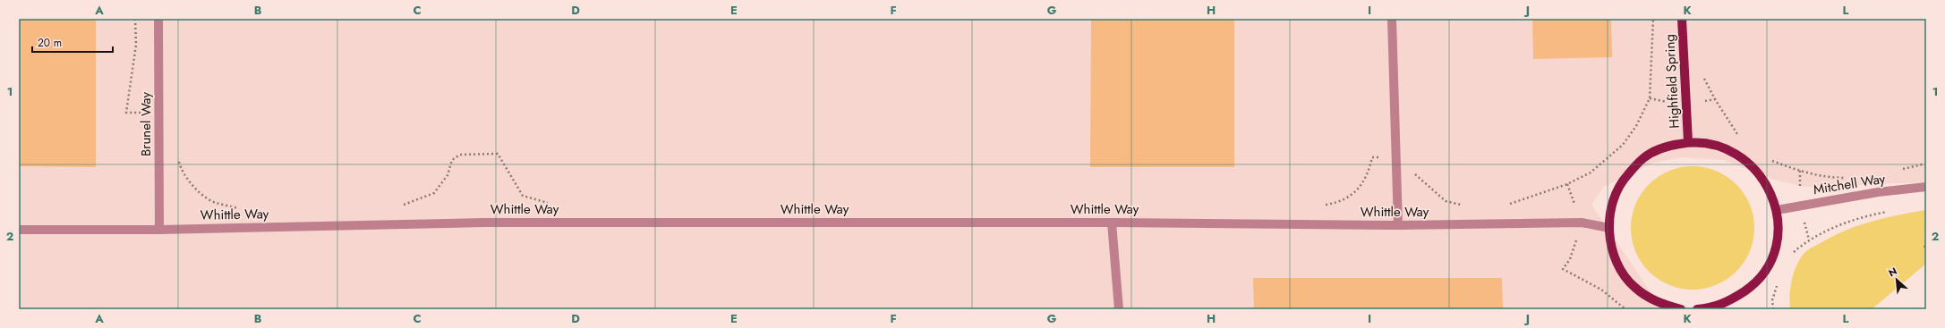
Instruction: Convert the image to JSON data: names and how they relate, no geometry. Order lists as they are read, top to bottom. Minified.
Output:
{"streets":{"main road":["Highfield Spring"],"street":["Brunel Way","Mitchell Way","Whittle Way"]},"crossings":[["Highfield Spring","Mitchell Way"],["Highfield Spring","Whittle Way"],["Brunel Way","Whittle Way"]],"scale_bar":"20 m","north":"top left","grid":{"columns":["A","B","C","D","E","F","G","H","I","J","K","L"],"rows":["1","2"]}}
